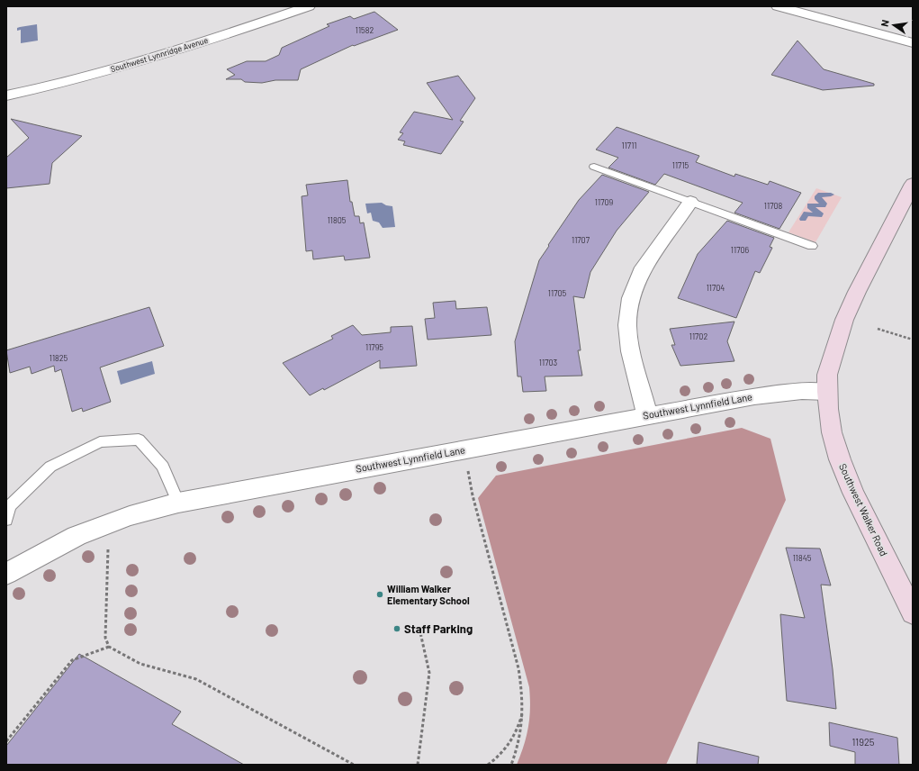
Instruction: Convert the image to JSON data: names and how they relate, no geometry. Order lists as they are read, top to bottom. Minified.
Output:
{"streets":{"main road":["Southwest Walker Road"],"street":["Southwest Lynnridge Avenue","Southwest Lynnfield Lane"]},"crossings":[["Southwest Lynnfield Lane","Southwest Walker Road"]],"places":["William Walker Elementary School","Staff Parking"],"house_numbers":["11582","11711","11715","11709","11708","11805","11707","11706","11704","11705","11702","11795","11825","11703","11845","11925"],"north":"left"}
